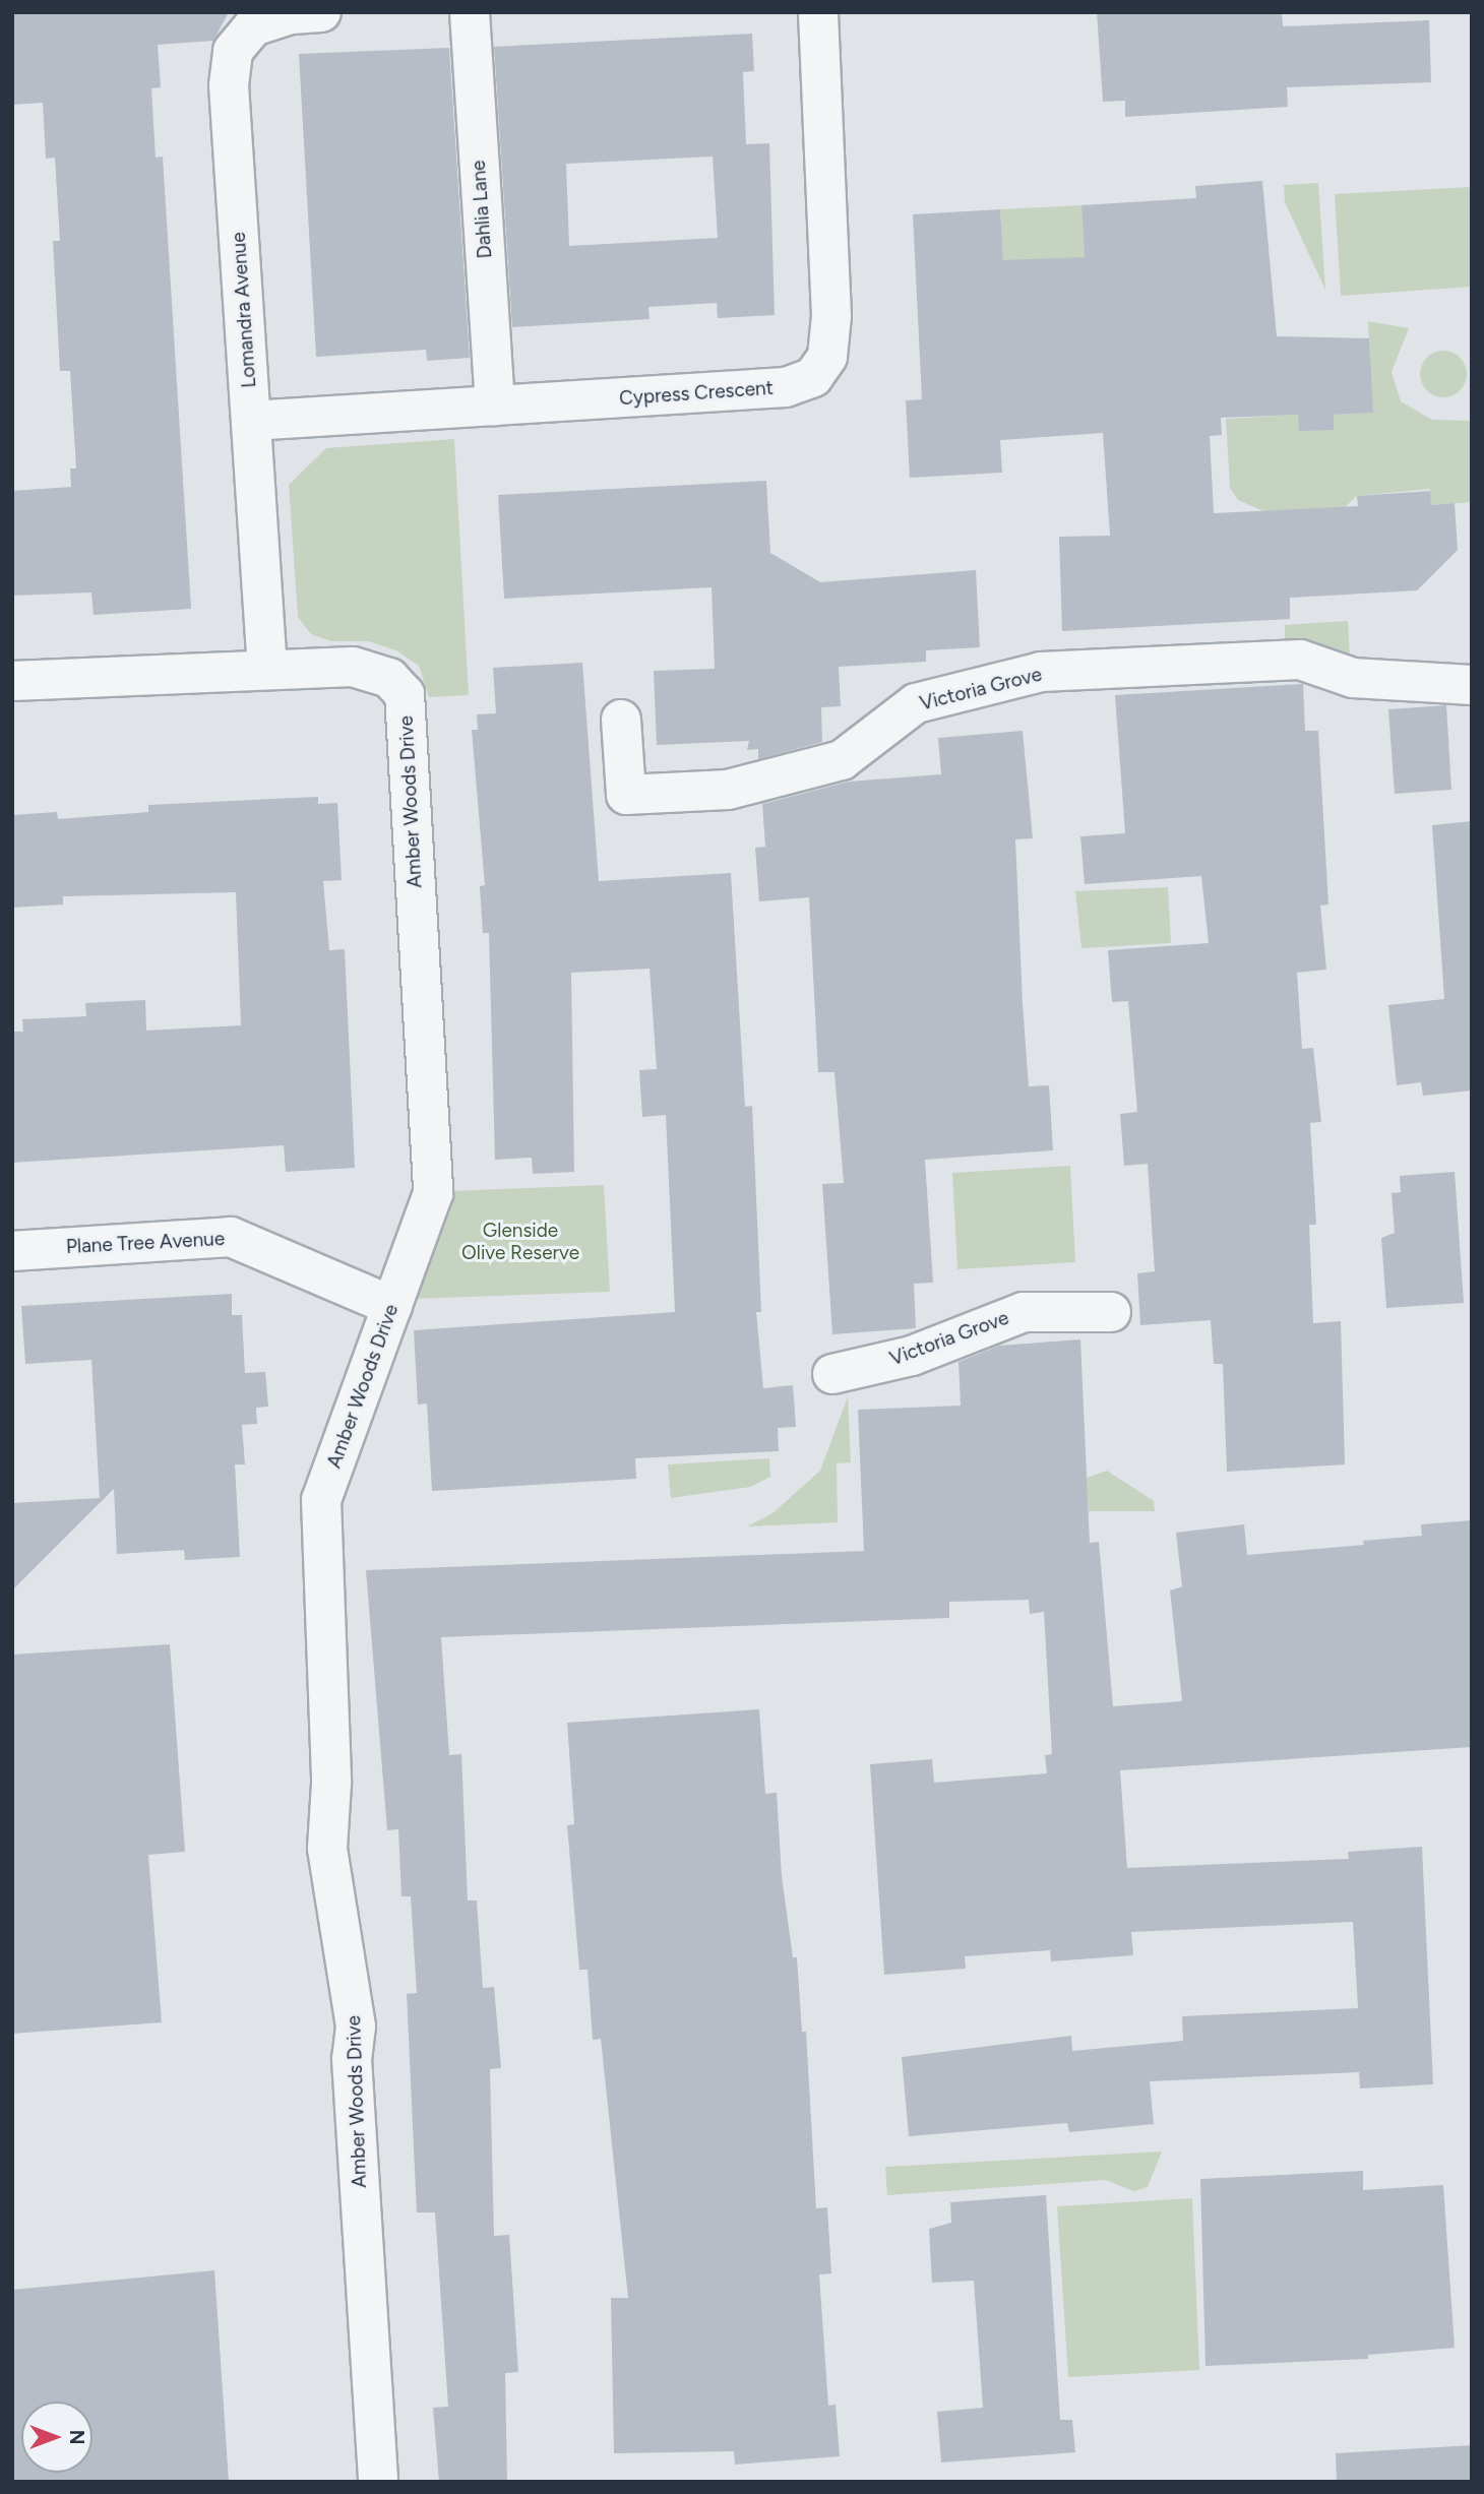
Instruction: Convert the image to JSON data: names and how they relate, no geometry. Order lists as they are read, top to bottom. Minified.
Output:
{"streets":{"street":["Dahlia Lane","Lomandra Avenue","Cypress Crescent","Victoria Grove","Amber Woods Drive","Plane Tree Avenue"]},"crossings":[["Dahlia Lane","Cypress Crescent"],["Lomandra Avenue","Cypress Crescent"],["Lomandra Avenue","Amber Woods Drive"],["Amber Woods Drive","Plane Tree Avenue"]],"parks":["Glenside Olive Reserve"],"north":"right"}
